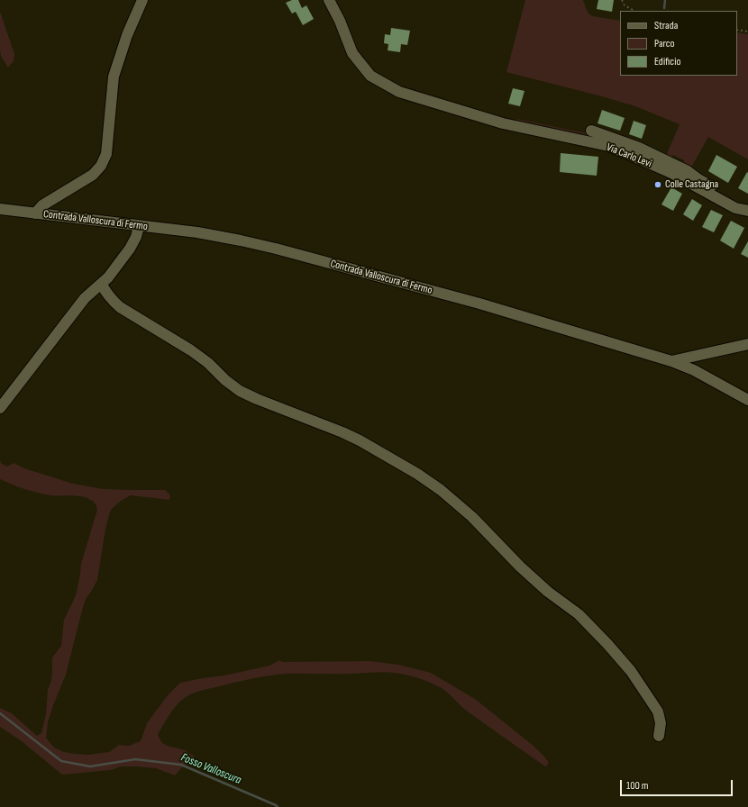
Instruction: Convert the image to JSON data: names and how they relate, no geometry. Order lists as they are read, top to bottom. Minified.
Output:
{"streets":{"street":["Via Carlo Levi","Contrada Valloscura di Fermo"]},"water":["Fosso Valloscura"],"places":["Colle Castagna"],"legend":["Strada","Parco","Edificio"],"scale_bar":"100 m"}
